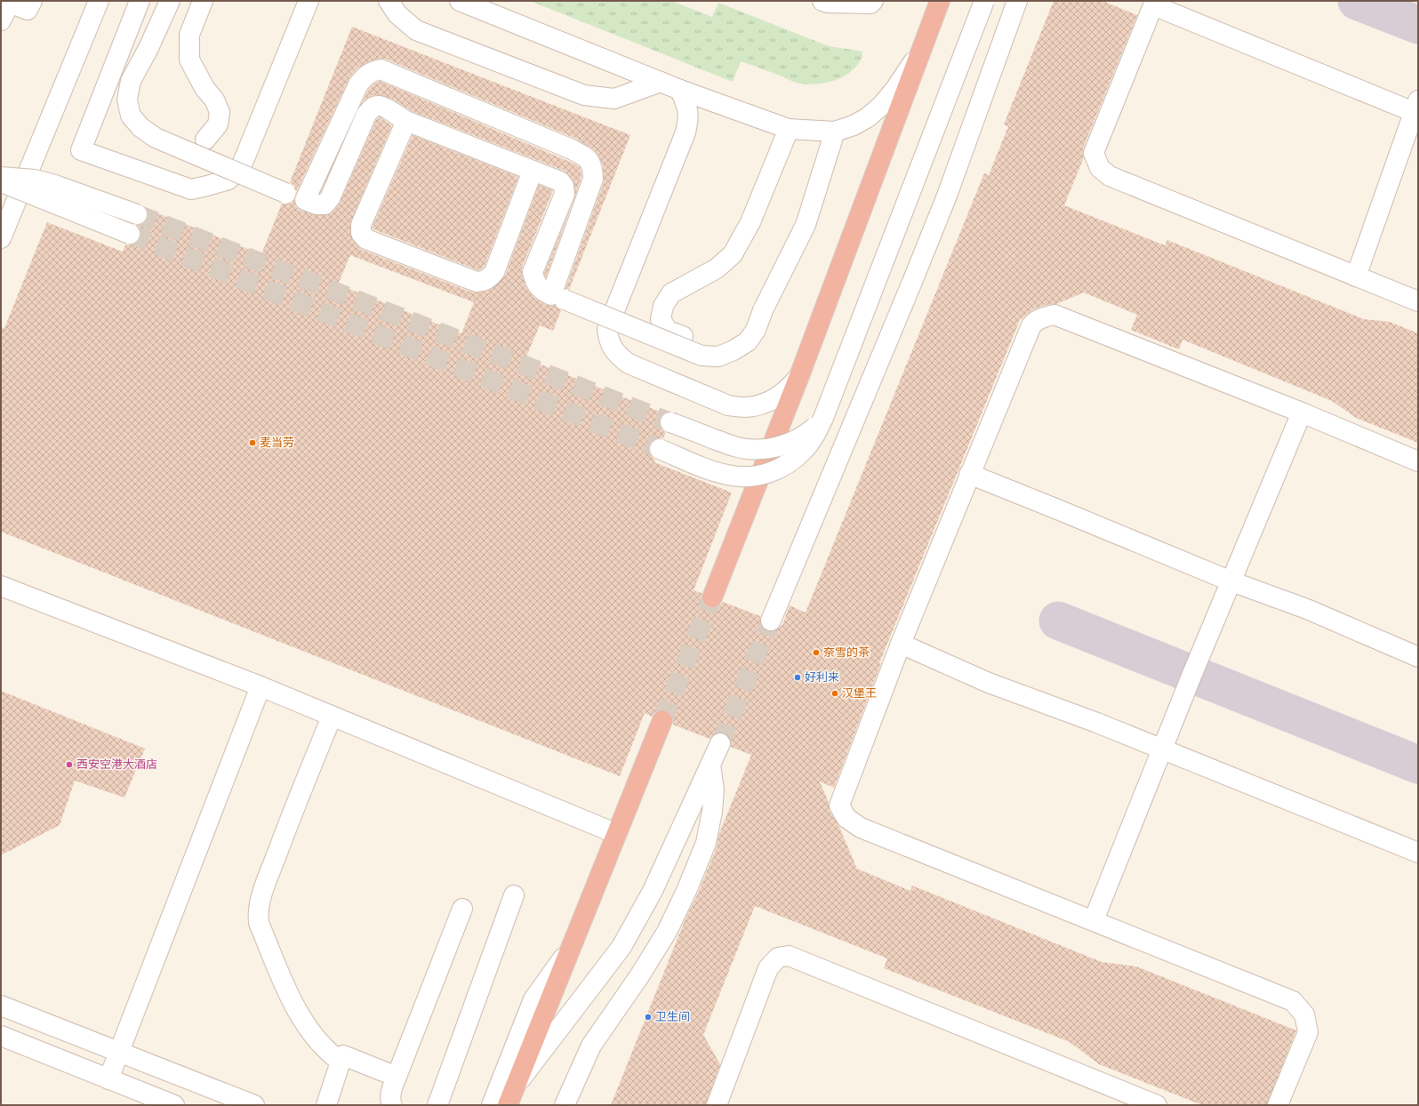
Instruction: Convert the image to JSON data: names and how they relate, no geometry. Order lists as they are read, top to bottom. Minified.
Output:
{"places":["麦当劳","奈雪的茶","好利来","汉堡王","西安空港大酒店","卫生间"]}
